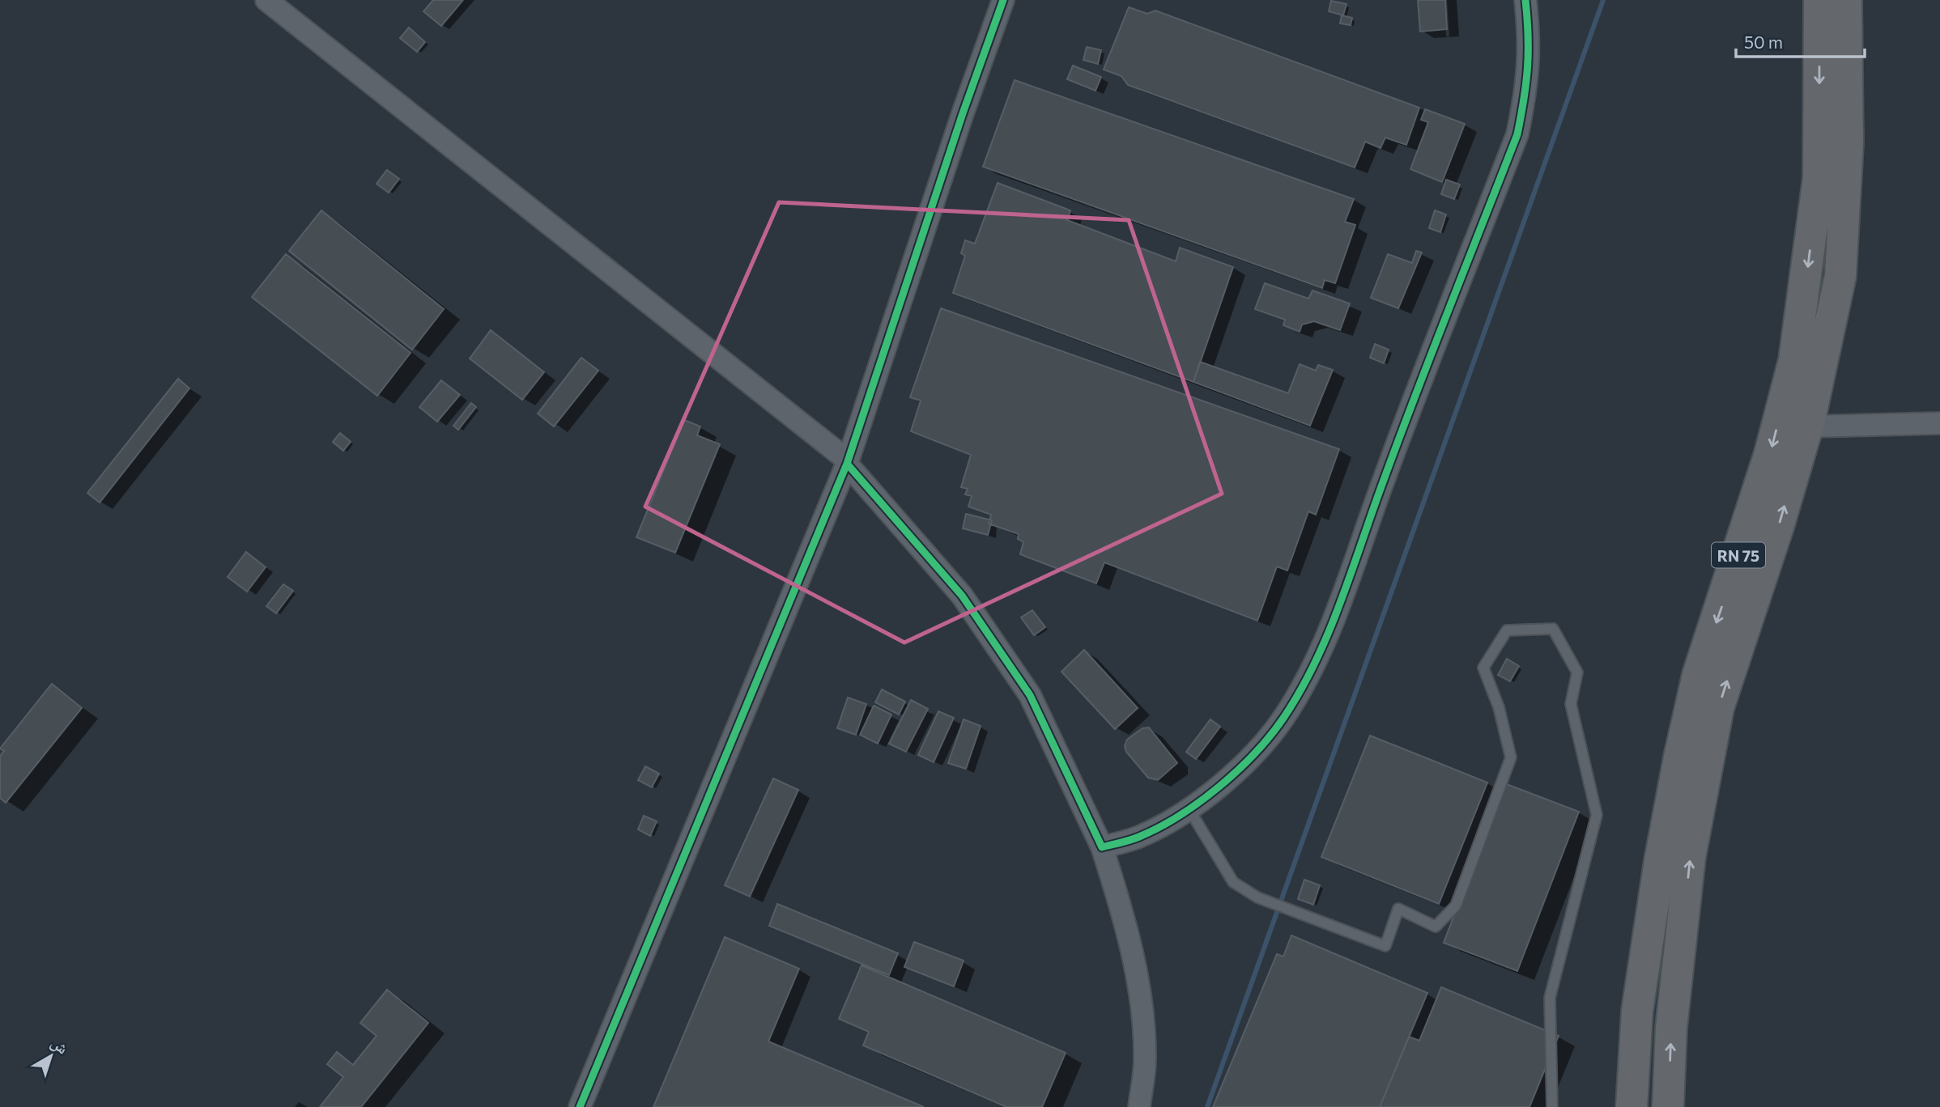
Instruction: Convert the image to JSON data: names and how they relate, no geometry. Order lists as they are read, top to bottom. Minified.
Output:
{"streets":{"highway":["RN 75"]},"scale_bar":"50 m","north":"top right"}
